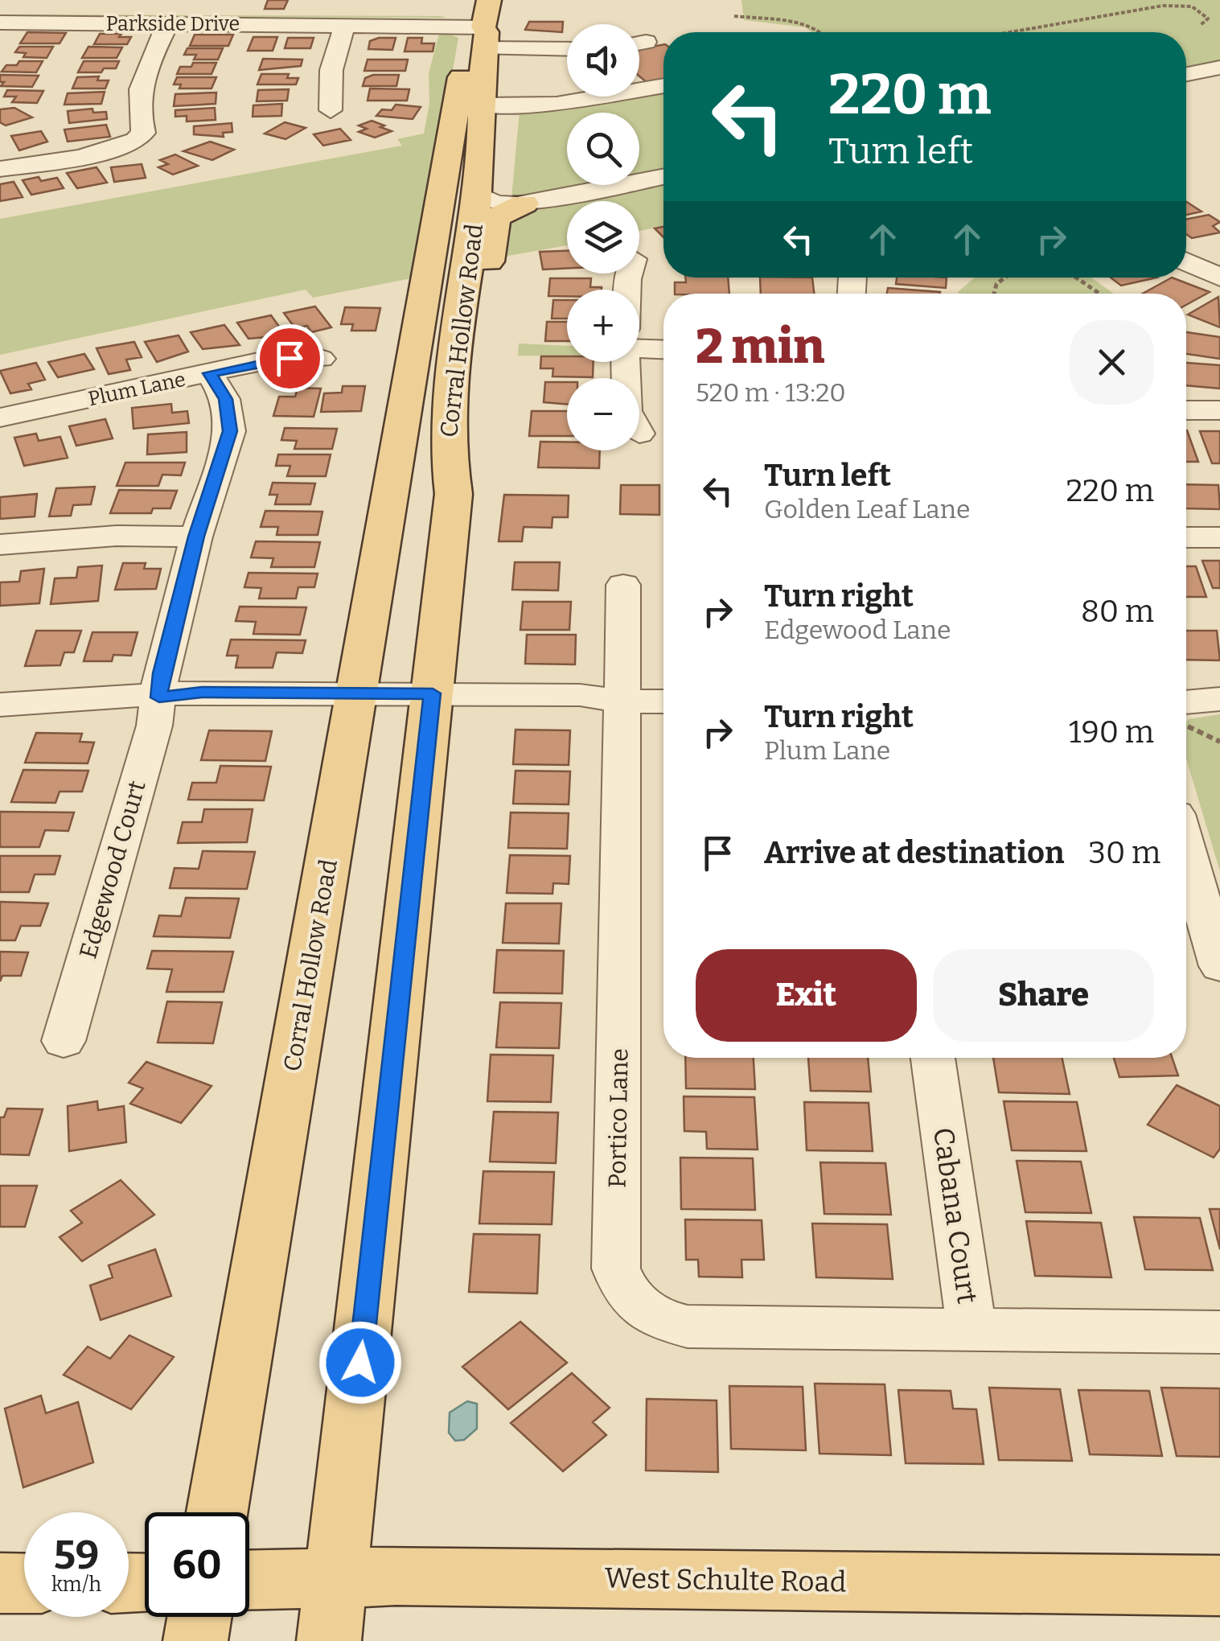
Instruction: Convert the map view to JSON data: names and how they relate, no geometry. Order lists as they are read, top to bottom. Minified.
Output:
{"streets":{"main road":["Corral Hollow Road","West Schulte Road"],"street":["Parkside Drive","Plum Lane","Edgewood Court","Portico Lane","Cabana Court"]},"crossings":[["Parkside Drive","Corral Hollow Road"],["Corral Hollow Road","West Schulte Road"],["Plum Lane","Edgewood Court"],["Portico Lane","Cabana Court"]],"page":{"map_buttons":["+","−"],"turn":["220 m","Turn left"],"heading":["2 min","520 m · 13:20"],"list":[{"name":"Turn left","note":"Golden Leaf Lane","value":"220 m"},{"name":"Turn right","note":"Edgewood Lane","value":"80 m"},{"name":"Turn right","note":"Plum Lane","value":"190 m"},{"name":"Arrive at destination","value":"30 m"}],"buttons":["Exit","Share"],"speed":"59 km/h","limit":"60"}}
